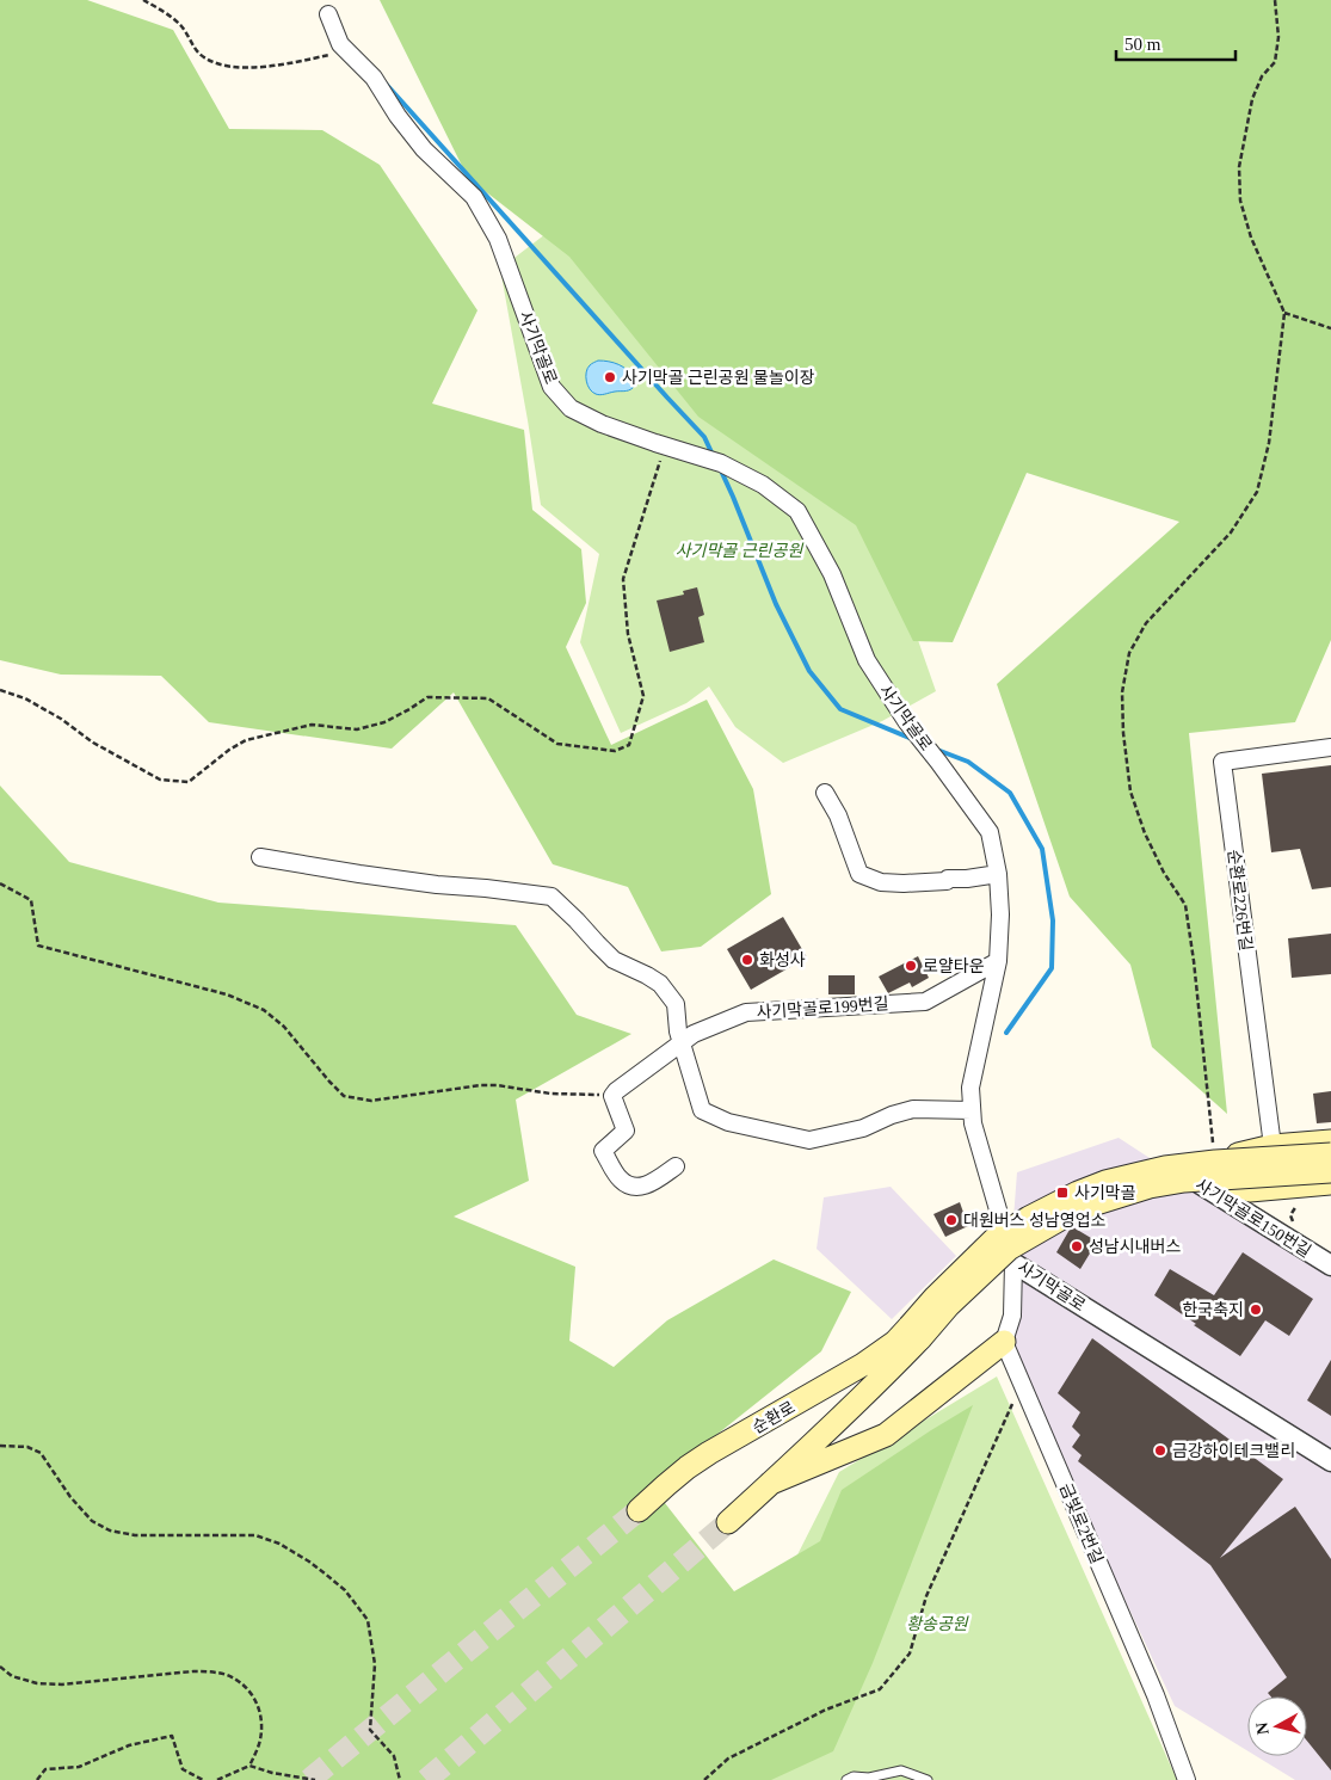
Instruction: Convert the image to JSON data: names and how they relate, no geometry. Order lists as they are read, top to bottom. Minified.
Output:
{"streets":{"main road":["순환로"],"street":["사기막골로","순환로226번길","사기막골로199번길","사기막골로150번길","금빛로2번길"]},"crossings":[["사기막골로","사기막골로199번길"]],"parks":["사기막골 근린공원","황송공원"],"places":{"other":["사기막골 근린공원 물놀이장","화성사","로얄타운","대원버스 성남영업소","성남시내버스","한국축지","금강하이테크밸리"],"transit":["사기막골"]},"scale_bar":"50 m","north":"left"}
